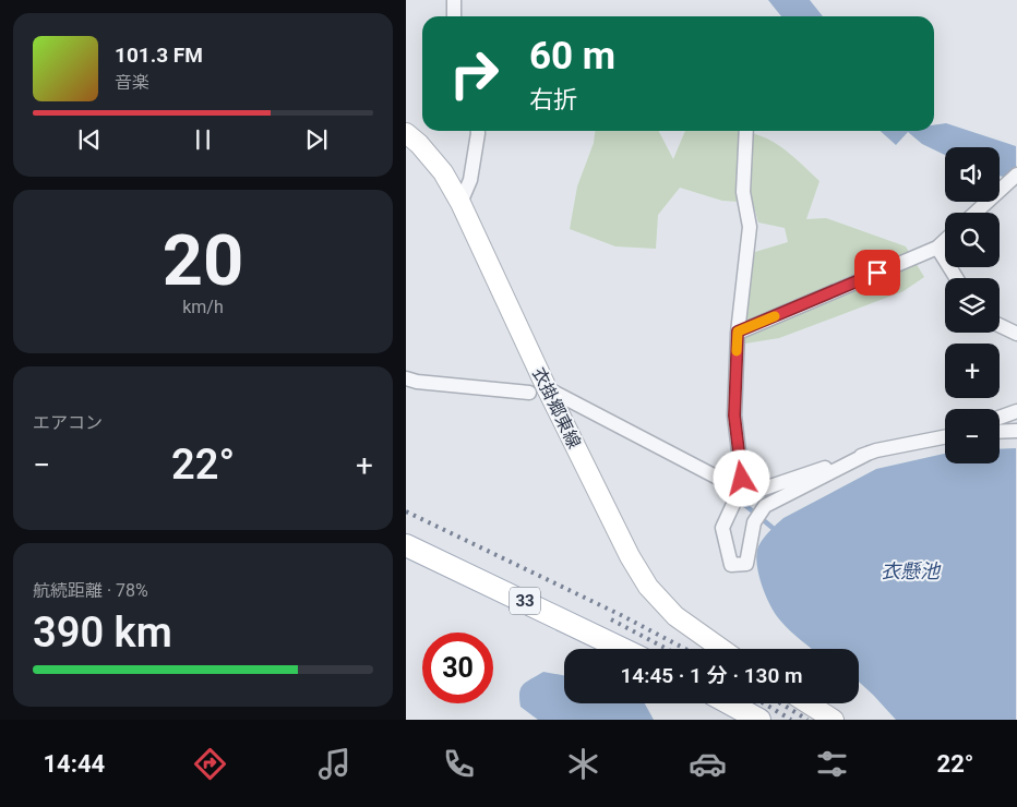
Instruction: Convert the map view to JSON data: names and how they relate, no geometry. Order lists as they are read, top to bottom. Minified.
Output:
{"streets":{"main road":["衣掛郷東線","33"]},"water":["衣懸池"],"page":{"turn":["60 m","右折"],"song":["101.3 FM","音楽"],"map_buttons":["+","−"],"tile":[["20","km/h"],"エアコン",["航続距離 · 78%","390 km"]],"heat":["−","22°","+"],"limit":"30","trip":"14:45 · 1 分 · 130 m","tabs":["14:44","22°"]}}
